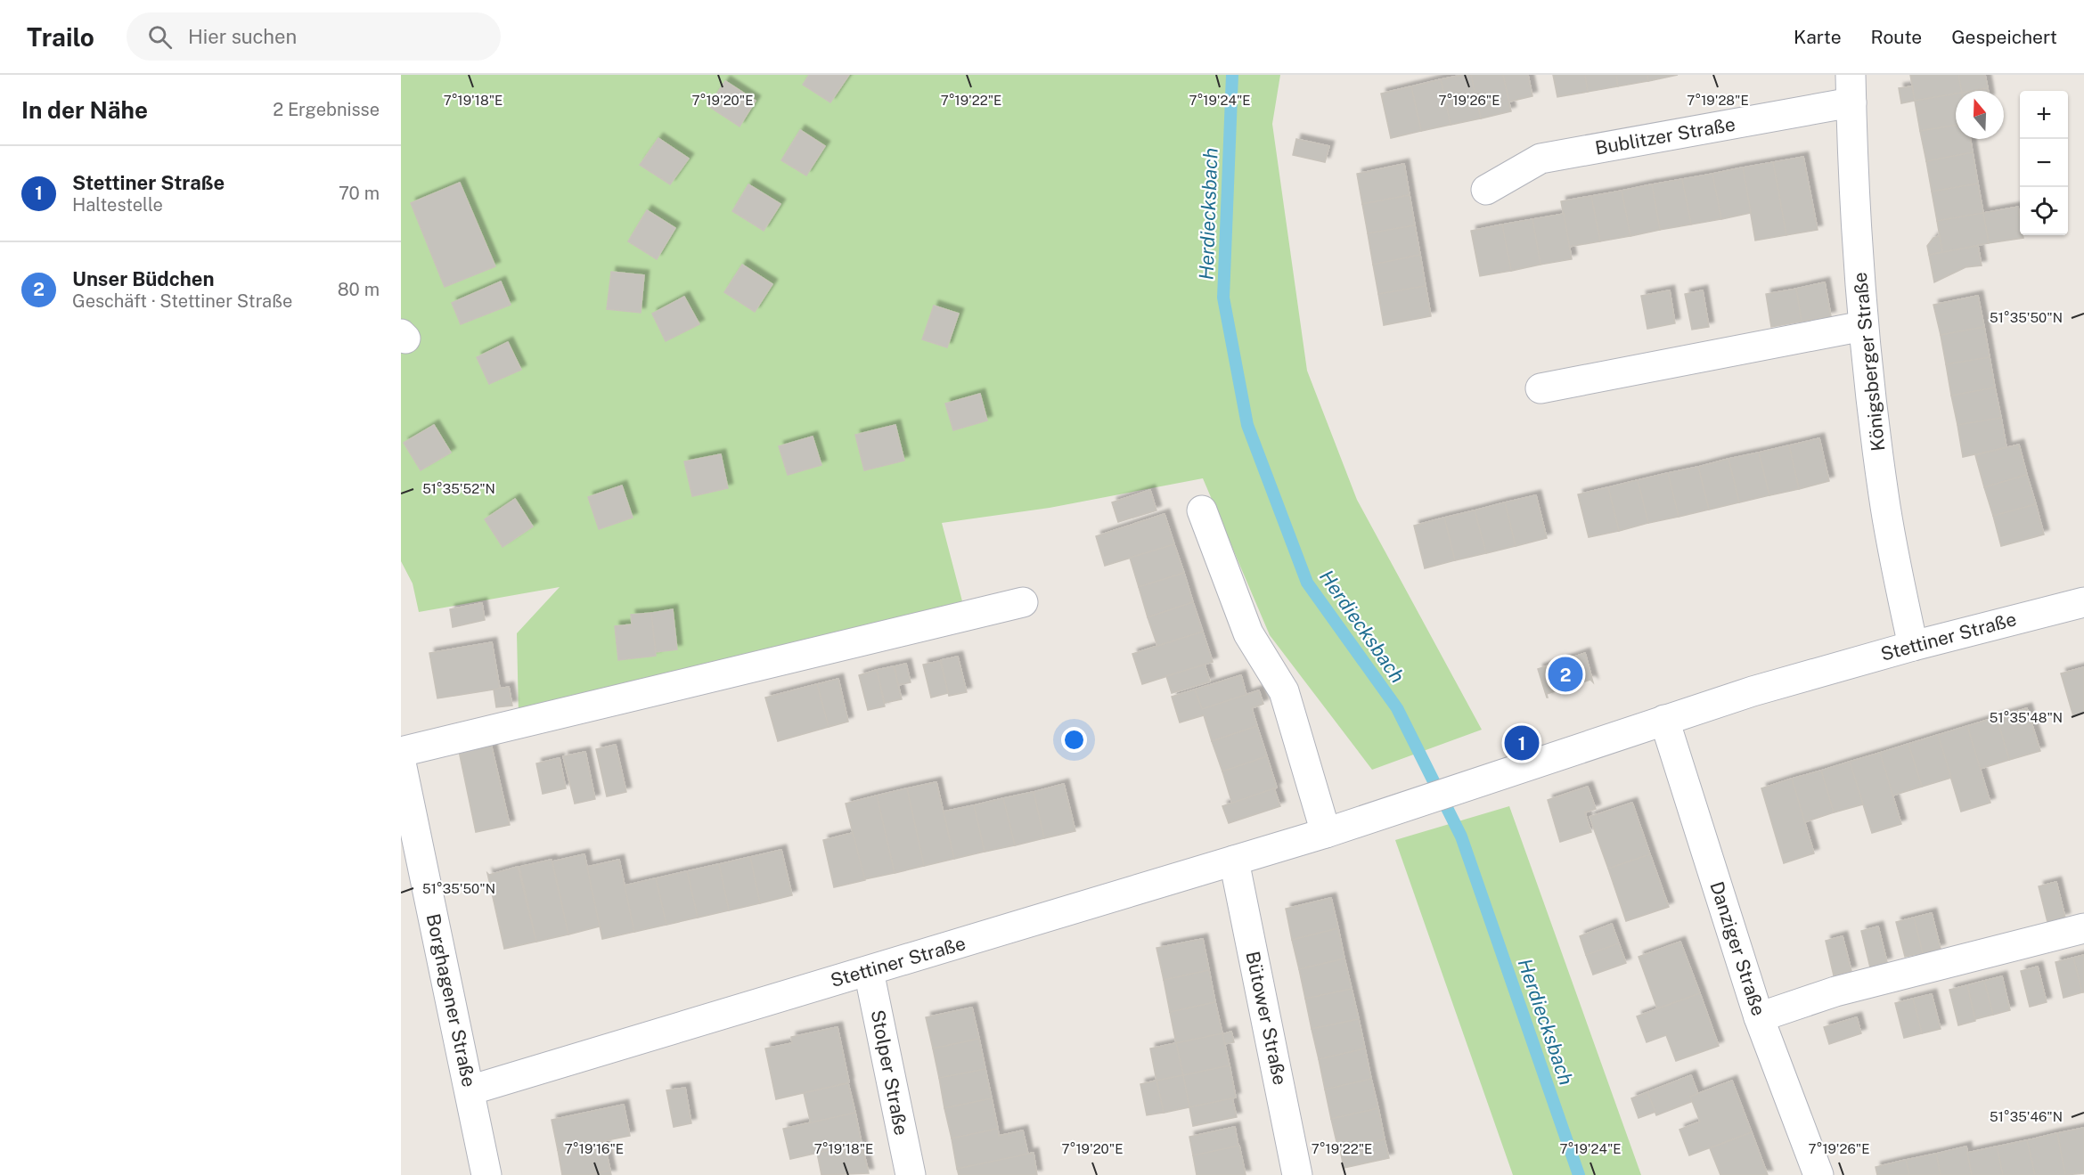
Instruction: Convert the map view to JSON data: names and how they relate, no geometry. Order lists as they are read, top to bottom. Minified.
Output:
{"streets":{"street":["Bublitzer Straße","Königsberger Straße","Stettiner Straße","Danziger Straße","Borghagener Straße","Bütower Straße","Stolper Straße"]},"crossings":[["Bublitzer Straße","Königsberger Straße"],["Königsberger Straße","Stettiner Straße"],["Stettiner Straße","Danziger Straße"],["Stettiner Straße","Borghagener Straße"],["Stettiner Straße","Bütower Straße"],["Stettiner Straße","Stolper Straße"]],"water":["Herdiecksbach"],"north":"top","page":{"header":"Trailo","search":"Hier suchen","nav":["Karte","Route","Gespeichert"],"heading":["In der Nähe","2 Ergebnisse"],"map_buttons":["+","−"],"list":[{"mark":"1","name":"Stettiner Straße","note":"Haltestelle","value":"70 m"},{"mark":"2","name":"Unser Büdchen","note":"Geschäft · Stettiner Straße","value":"80 m"}],"pins":["2","1"]},"coordinates":["7°19'24\"E","7°19'18\"E","7°19'20\"E","7°19'22\"E","7°19'26\"E","7°19'28\"E","51°35'50\"N","51°35'52\"N","51°35'48\"N","51°35'46\"N","7°19'16\"E"]}
